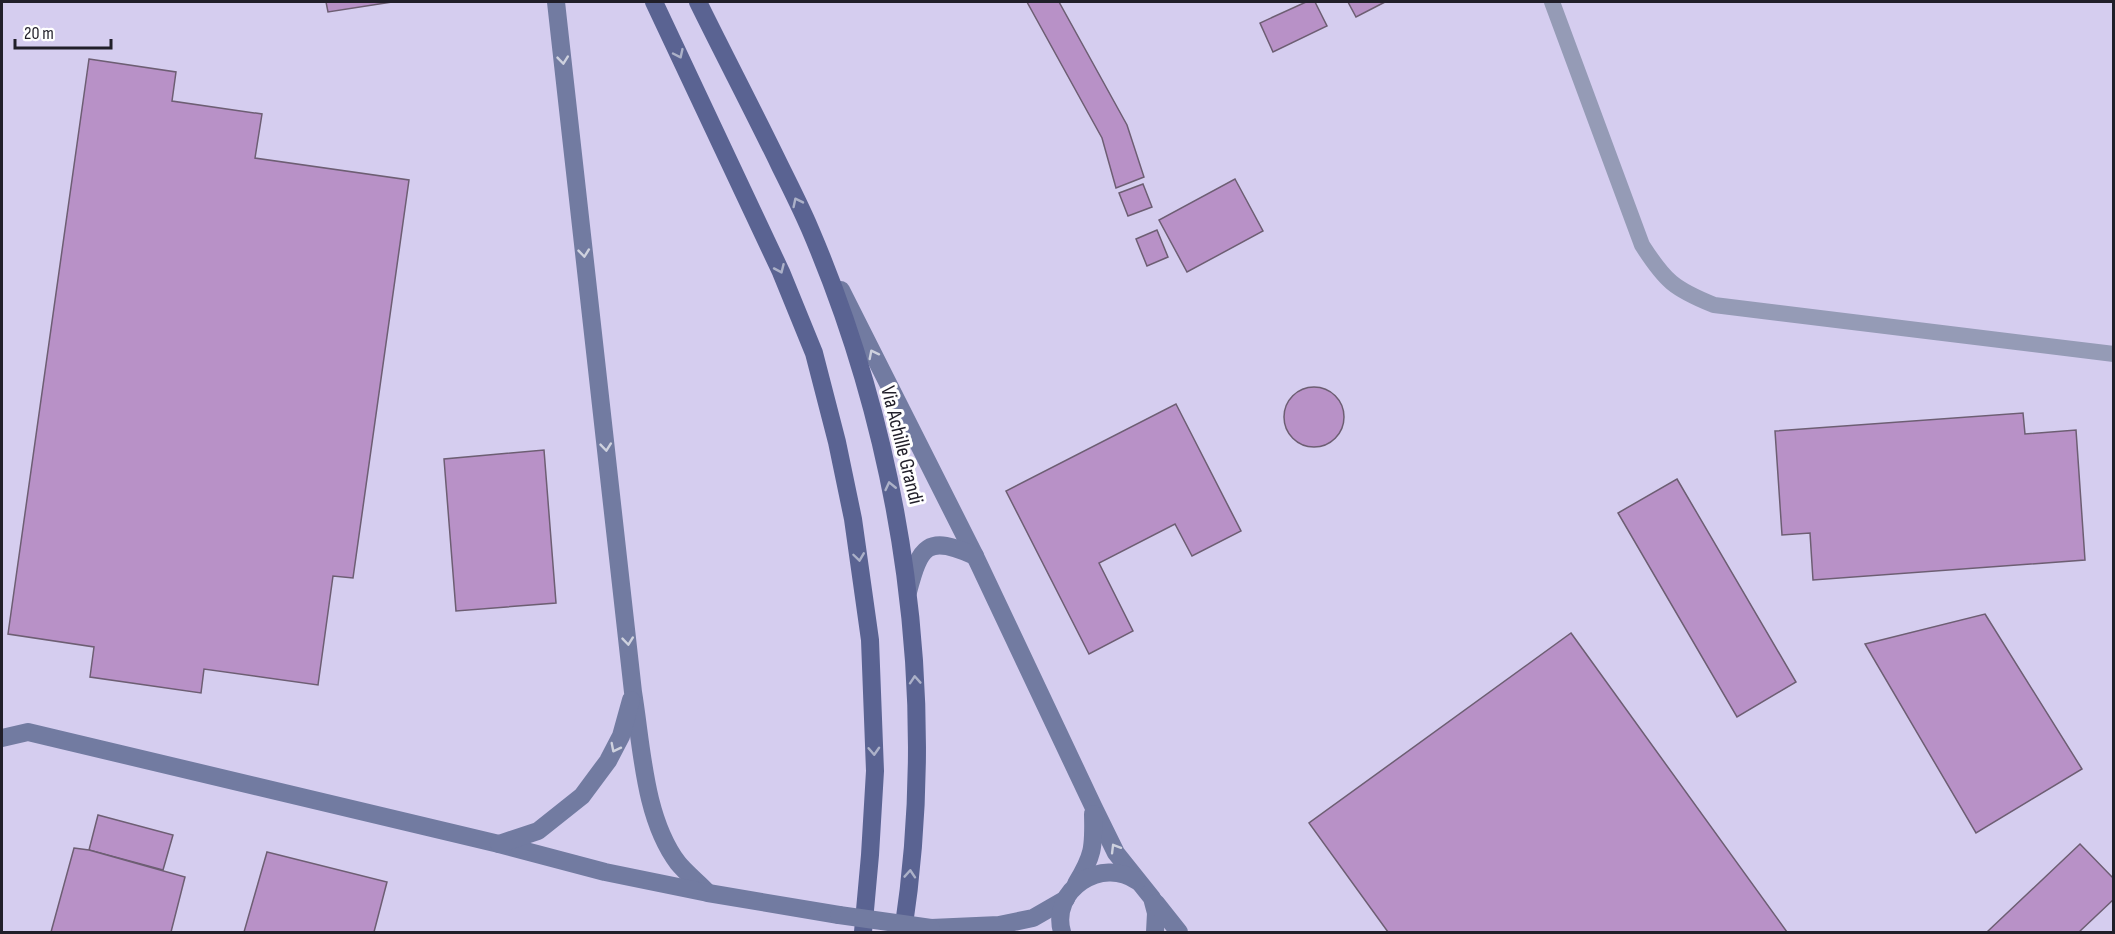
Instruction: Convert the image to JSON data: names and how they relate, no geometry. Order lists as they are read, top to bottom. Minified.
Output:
{"streets":{"main road":["Via Achille Grandi"]},"scale_bar":"20 m"}
